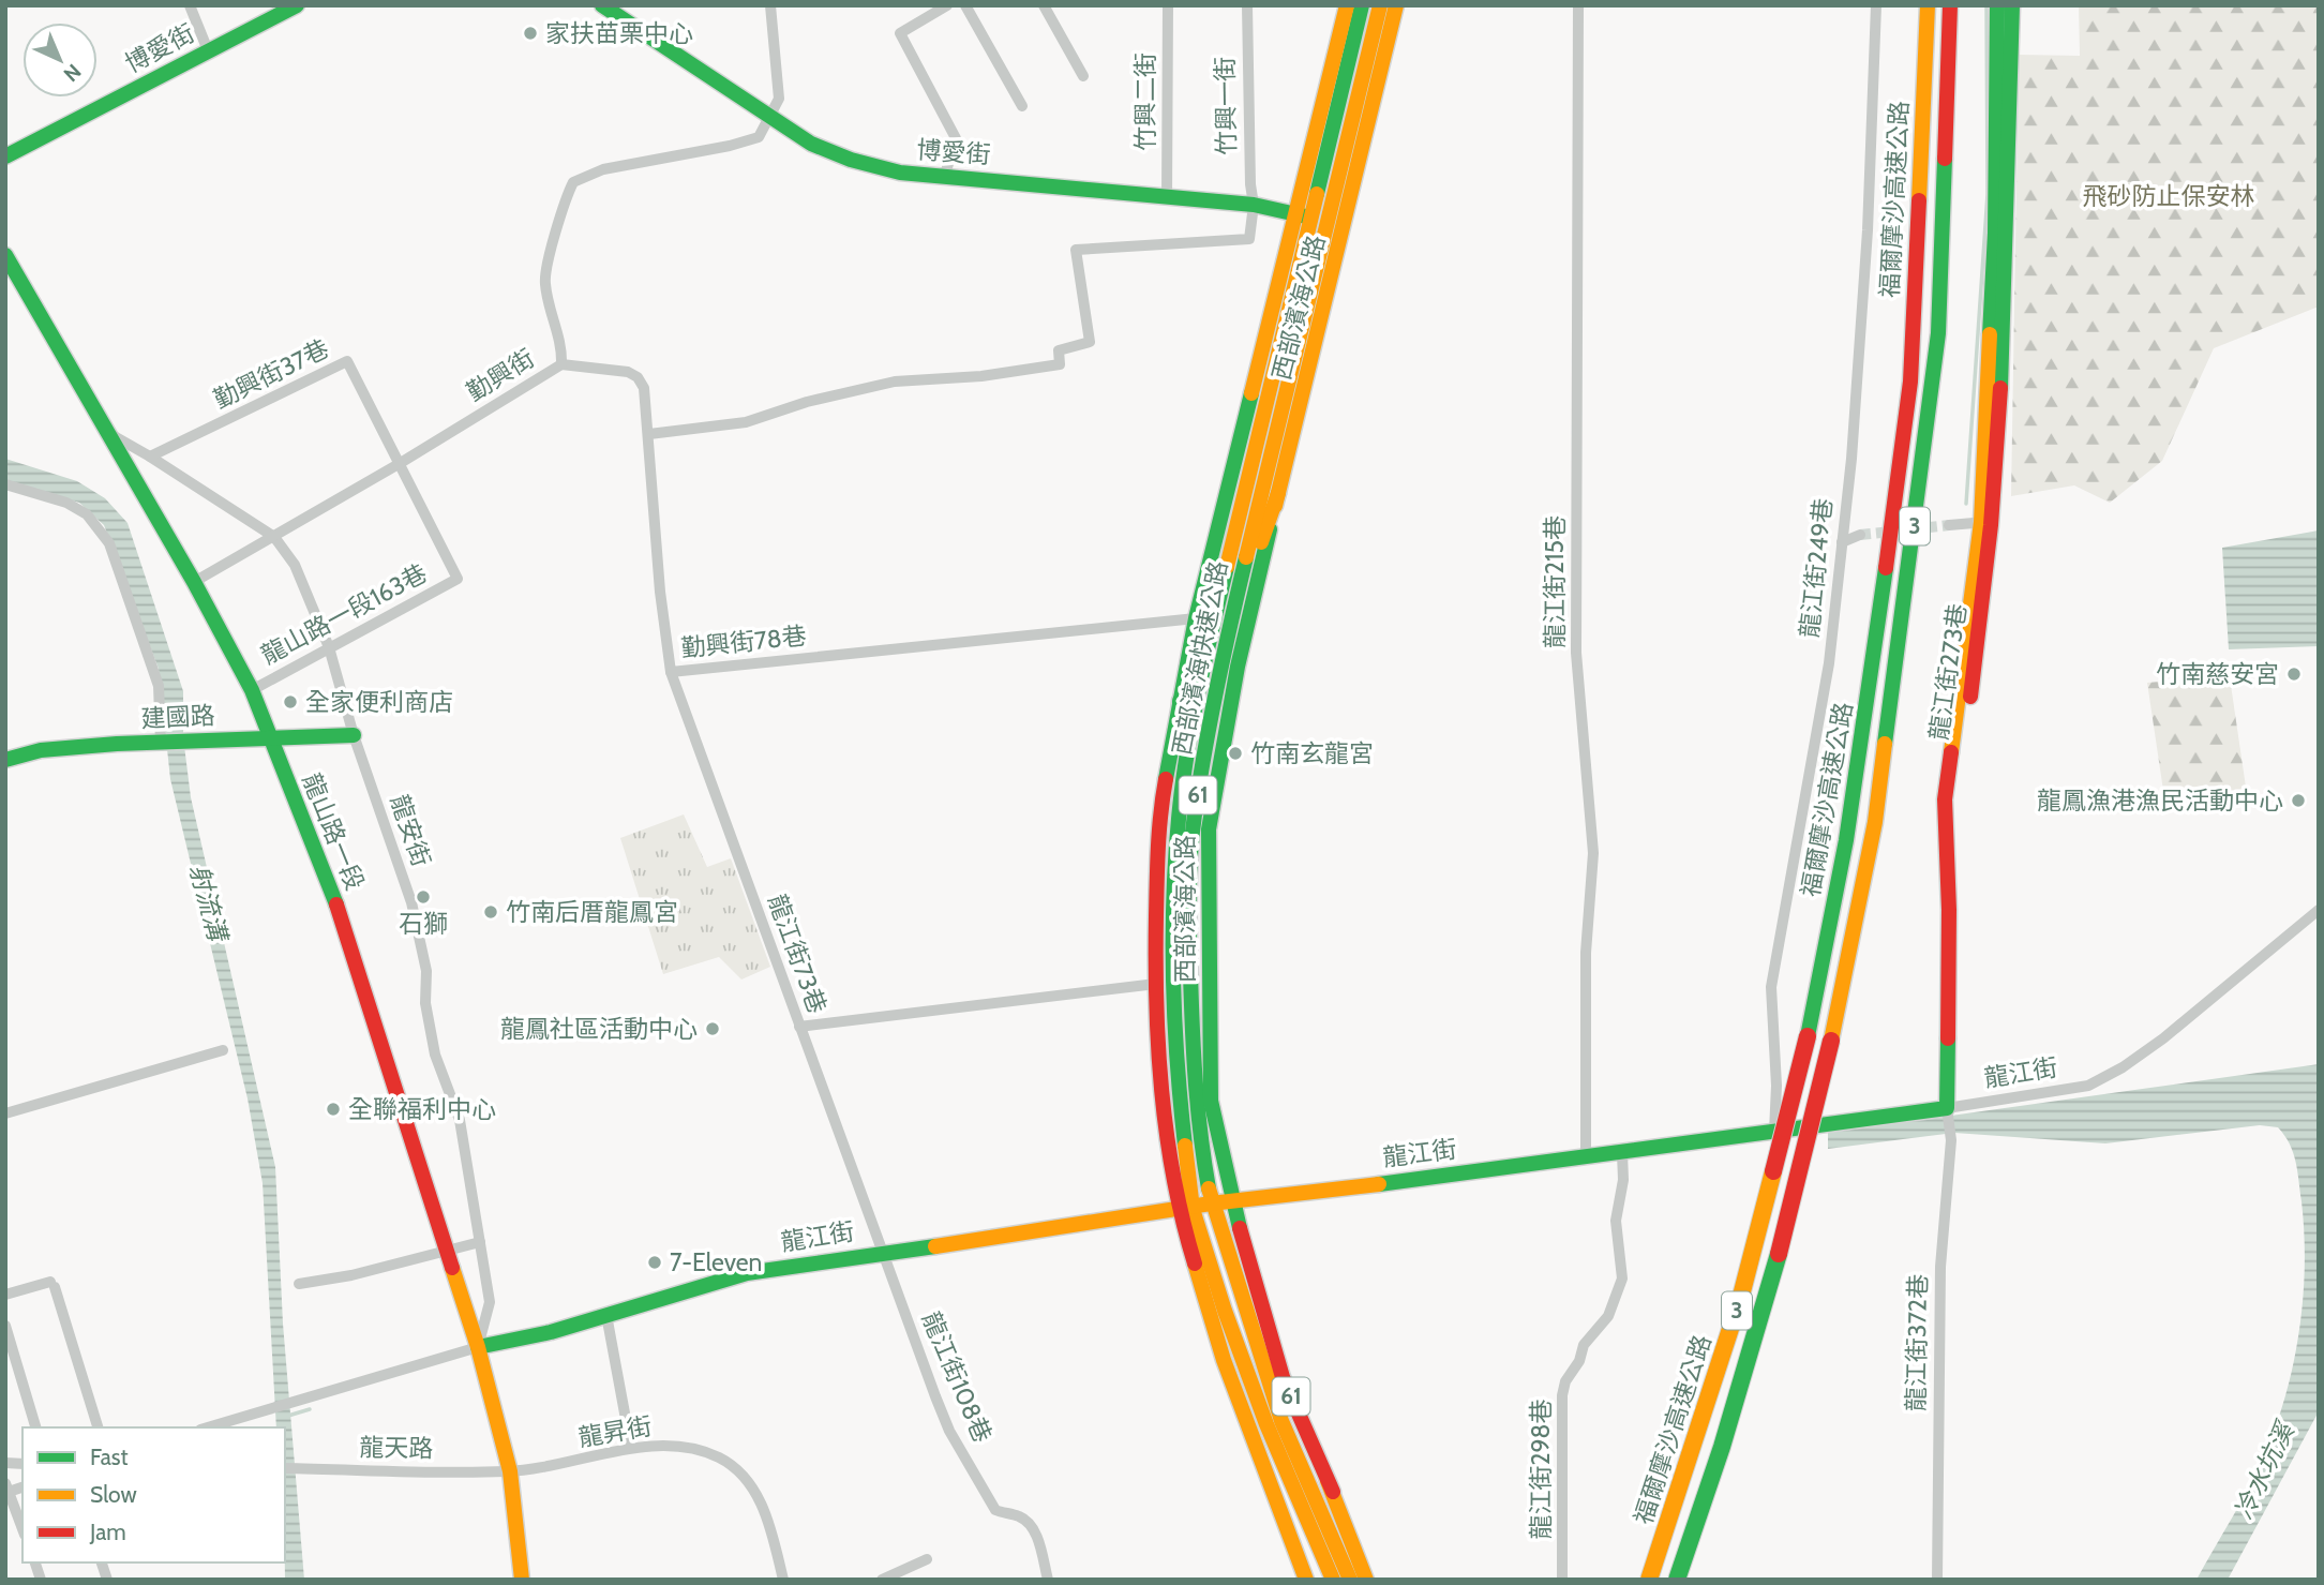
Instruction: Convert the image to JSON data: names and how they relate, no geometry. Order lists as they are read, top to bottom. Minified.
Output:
{"streets":{"main road":["博愛街","福爾摩沙高速公路","西部濱海公路","3","西部濱海快速公路","龍江街273巷","建國路","61","龍山路一段","龍江街"],"street":["竹興二街","竹興一街","勤興街37巷","勤興街","龍江街249巷","龍江街215巷","龍山路一段163巷","勤興街78巷","龍安街","龍江街73巷","龍江街372巷","龍江街108巷","龍昇街","龍天路","龍江街298巷"]},"crossings":[["博愛街","竹興二街"],["博愛街","竹興一街"],["博愛街","西部濱海公路"],["博愛街","勤興街"],["博愛街","西部濱海快速公路"],["竹興一街","勤興街78巷"],["西部濱海公路","勤興街78巷"],["西部濱海公路","西部濱海快速公路"],["西部濱海公路","龍江街"],["勤興街37巷","勤興街"],["勤興街37巷","龍山路一段163巷"],["勤興街37巷","龍安街"],["勤興街","龍山路一段163巷"],["勤興街","勤興街78巷"],["勤興街","龍安街"],["勤興街","龍山路一段"],["龍江街249巷","龍江街"],["龍江街215巷","龍江街"],["龍山路一段163巷","龍安街"],["龍山路一段163巷","龍山路一段"],["勤興街78巷","龍江街73巷"],["西部濱海快速公路","龍江街"],["龍江街273巷","龍江街"],["龍江街273巷","龍江街372巷"],["建國路","龍安街"],["建國路","龍山路一段"],["龍安街","龍山路一段"],["龍安街","龍江街"],["龍山路一段","龍江街"],["龍山路一段","龍昇街"],["龍山路一段","龍天路"],["龍江街73巷","龍江街"],["龍江街73巷","龍江街108巷"],["龍江街","龍江街372巷"],["龍江街","龍江街108巷"],["龍江街","龍江街298巷"],["龍昇街","龍天路"]],"water":["射流溝","冷水坑溪"],"parks":["飛砂防止保安林"],"places":["家扶苗栗中心","竹南慈安宮","全家便利商店","竹南玄龍宮","龍鳳漁港漁民活動中心","石獅","竹南后厝龍鳳宮","龍鳳社區活動中心","全聯福利中心","7-Eleven"],"legend":["Fast","Slow","Jam"],"north":"bottom right"}
